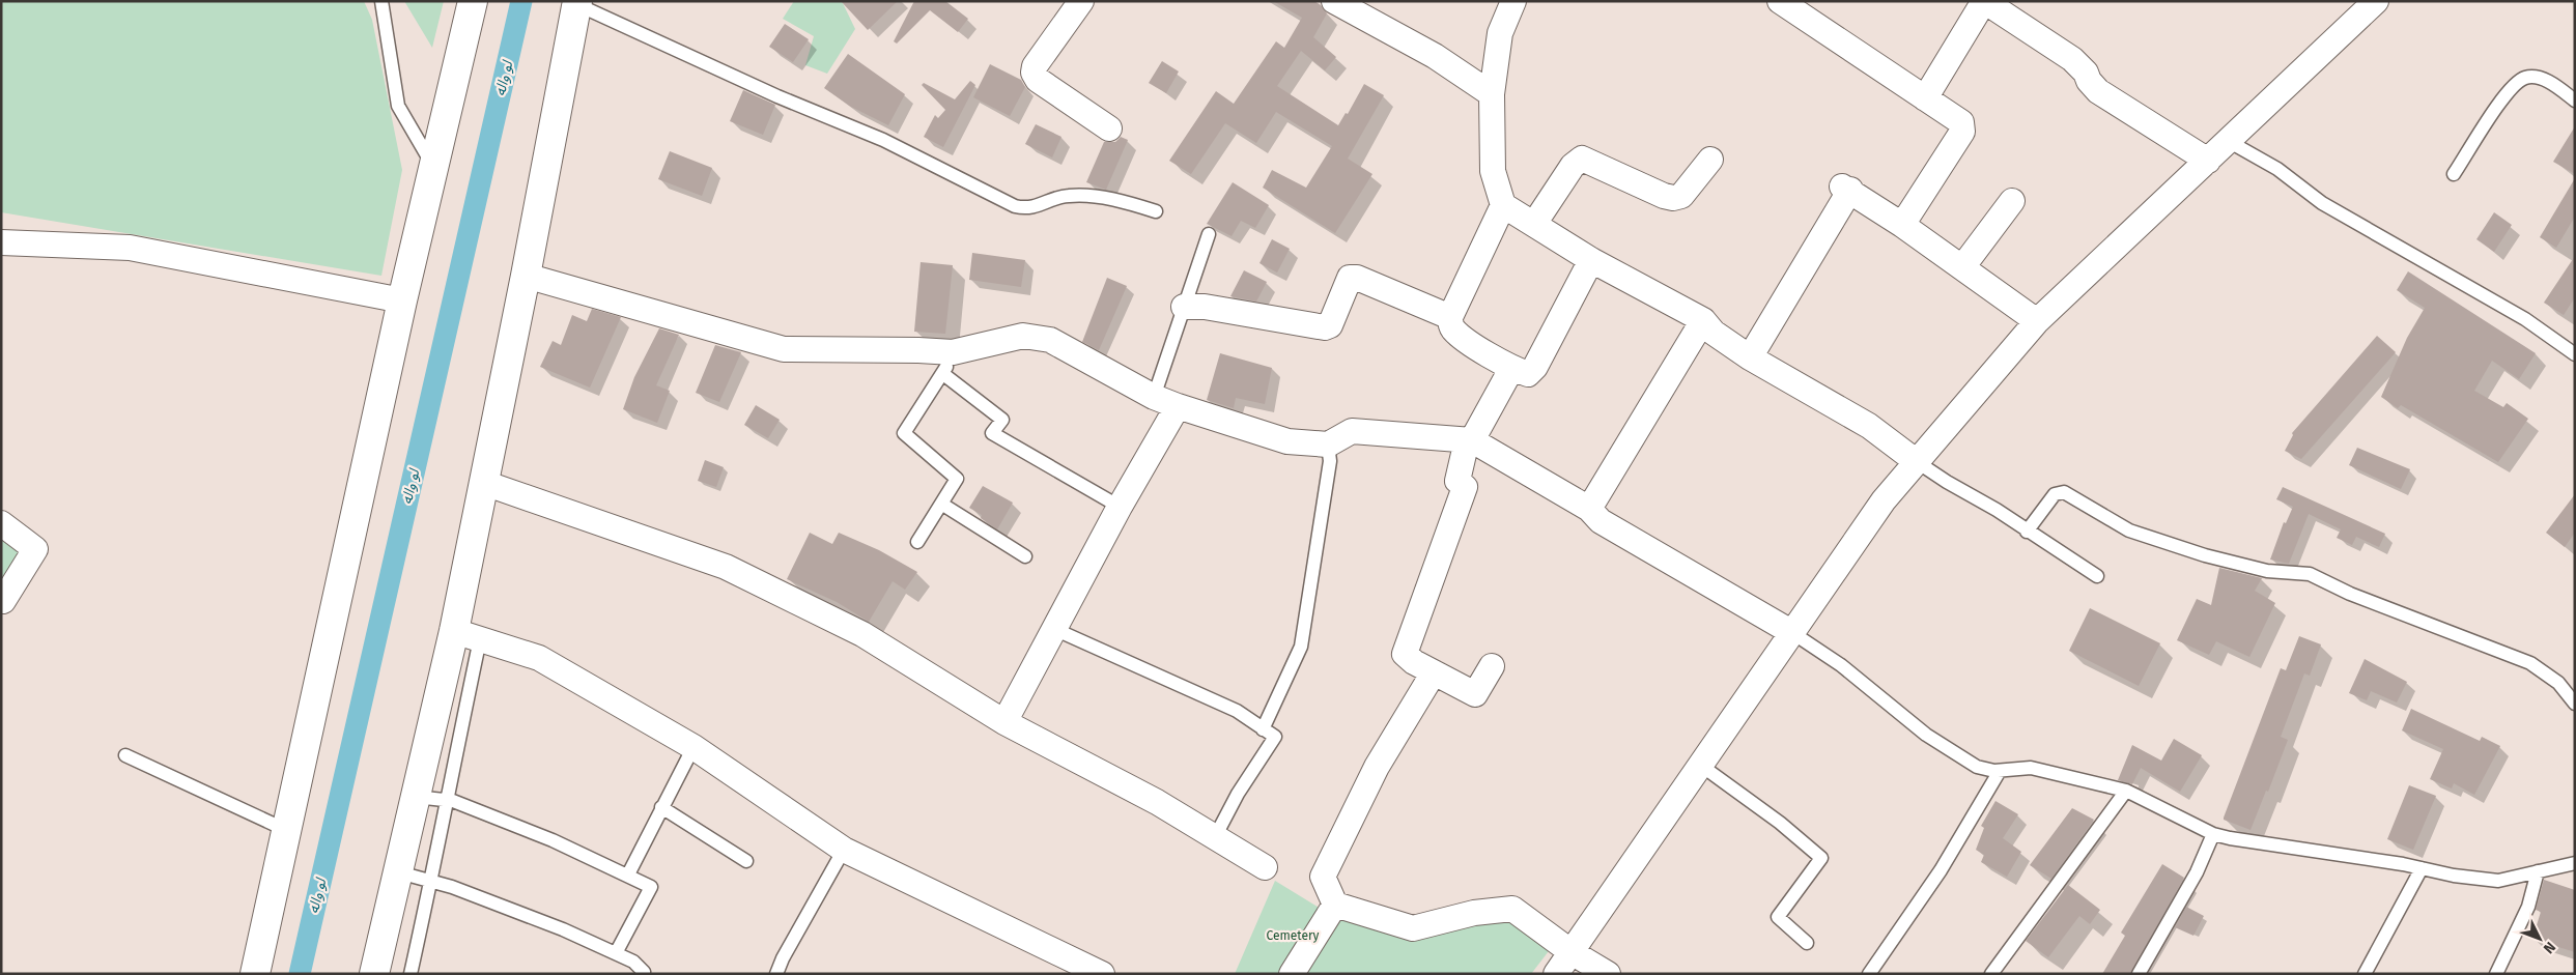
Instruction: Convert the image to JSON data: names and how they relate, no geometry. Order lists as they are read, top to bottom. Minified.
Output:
{"water":["لو واله"],"parks":["Cemetery"],"north":"bottom right"}
